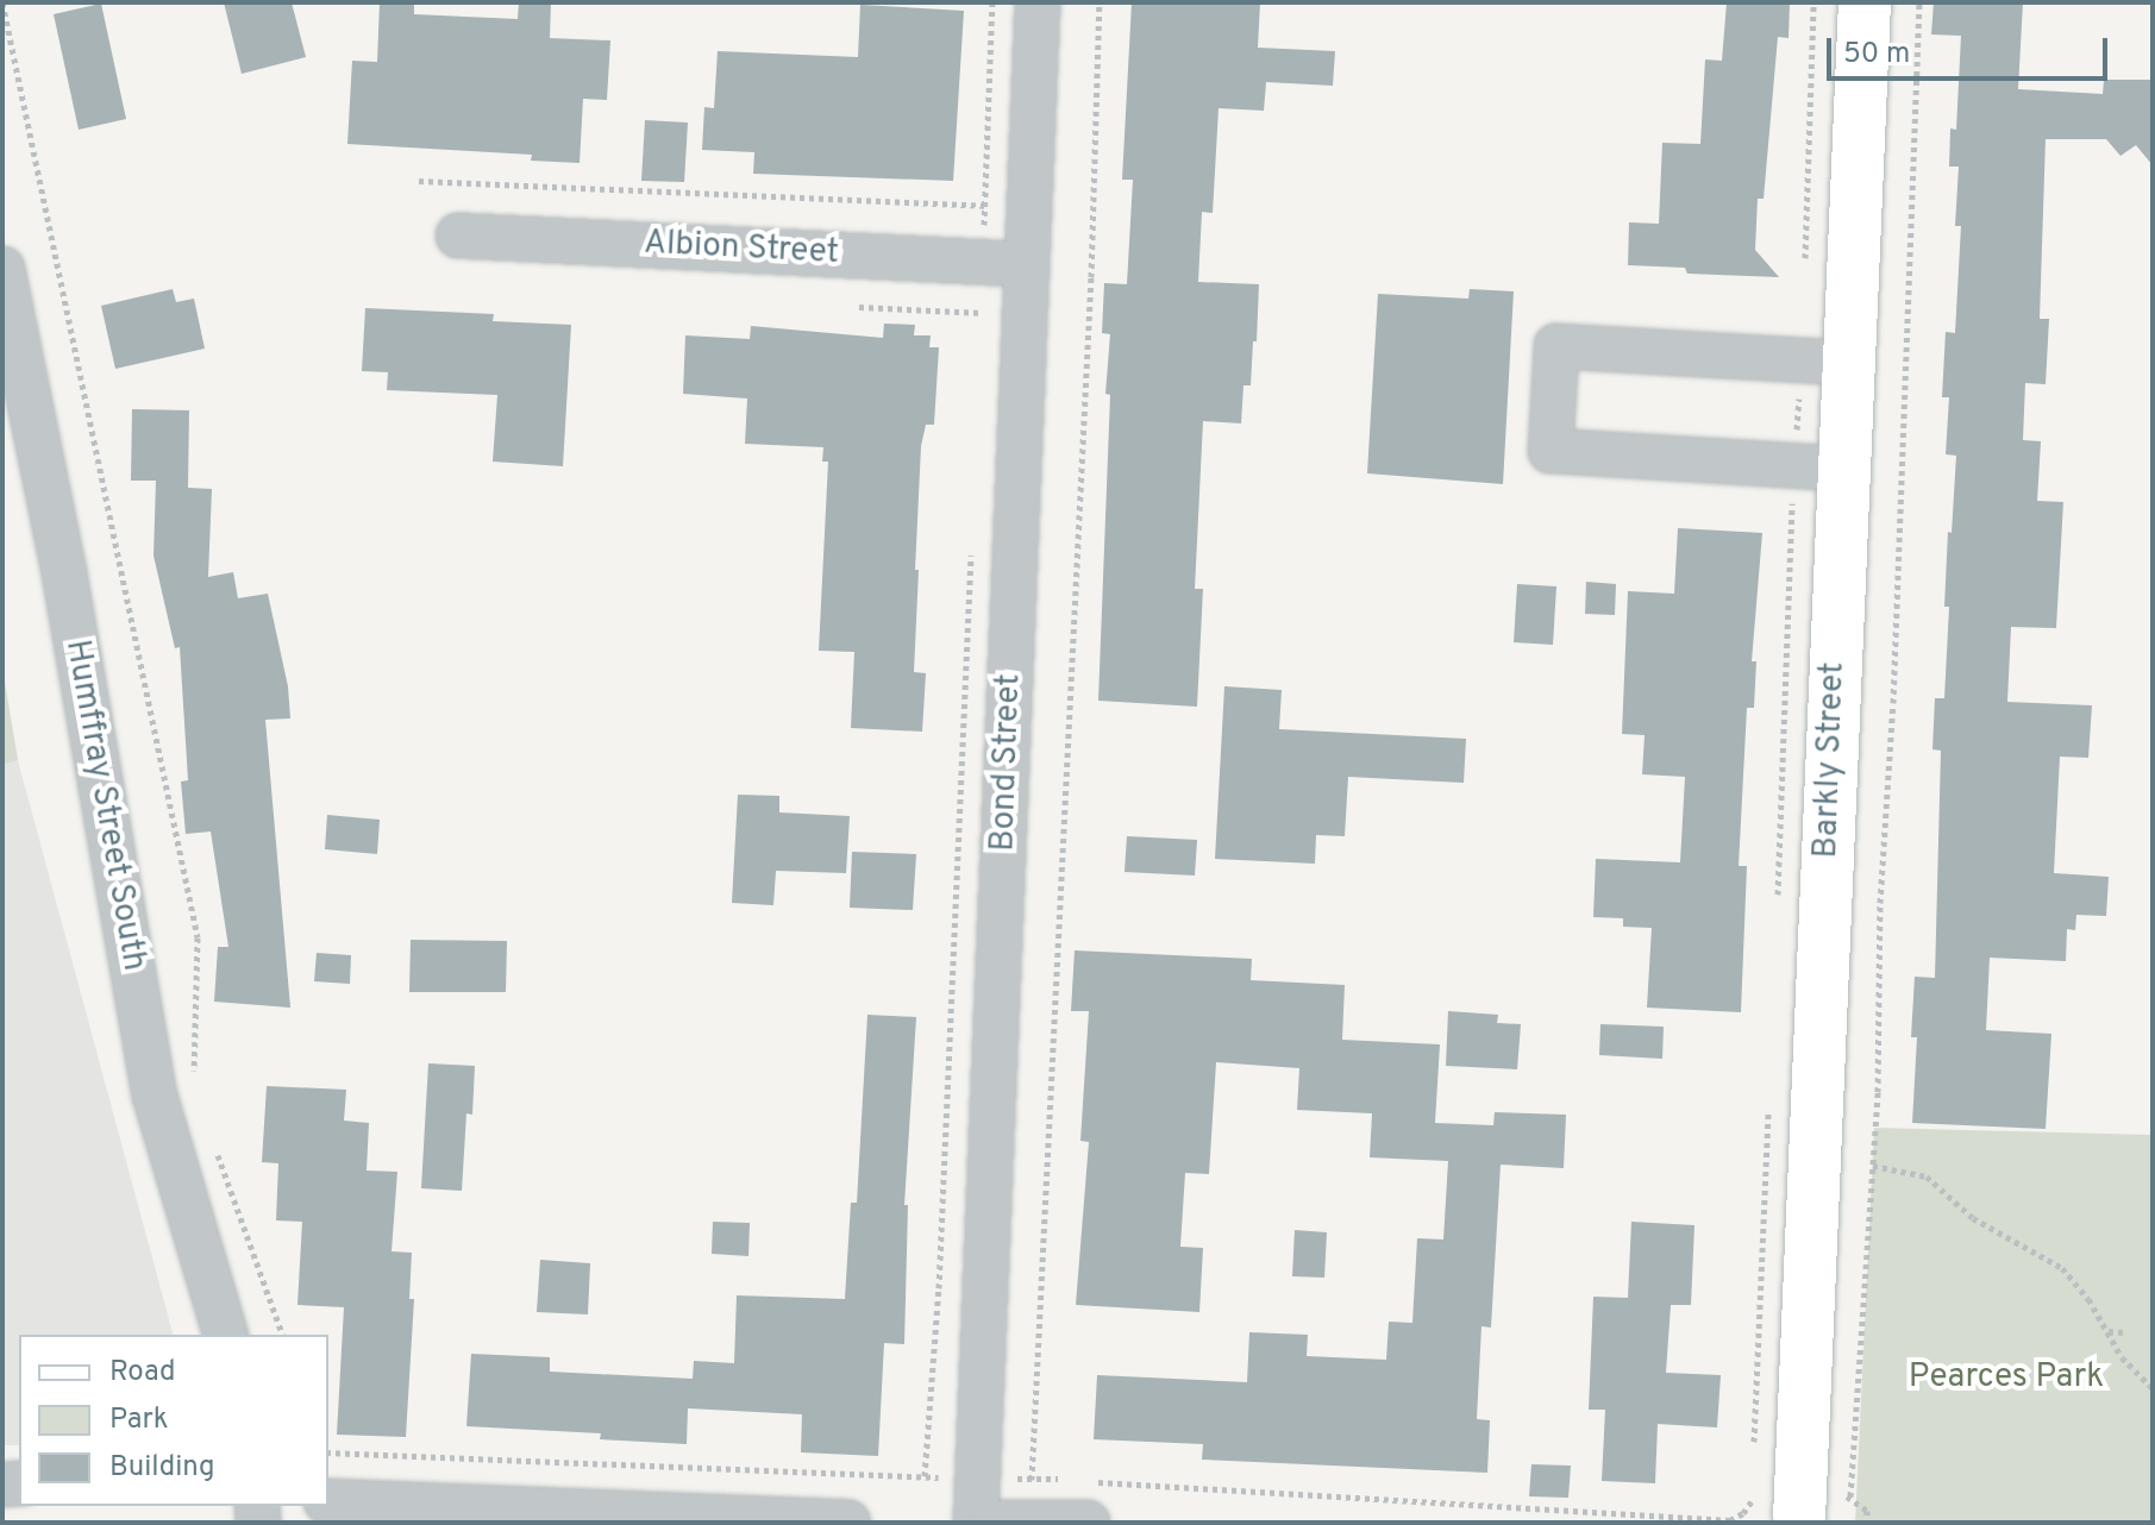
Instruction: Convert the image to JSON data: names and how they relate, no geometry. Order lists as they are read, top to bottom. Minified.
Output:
{"streets":{"main road":["Barkly Street"],"street":["Albion Street","Bond Street","Humffray Street South"]},"crossings":[["Albion Street","Bond Street"]],"parks":["Pearces Park"],"legend":["Road","Park","Building"],"scale_bar":"50 m"}
